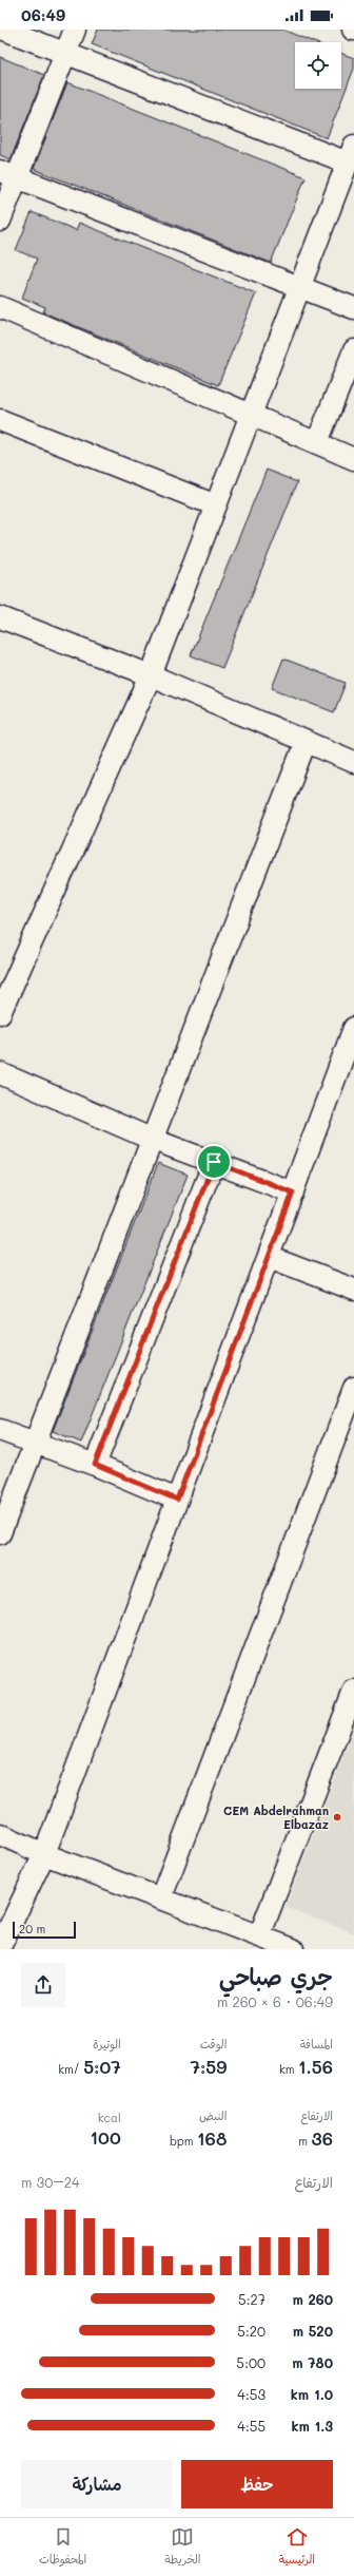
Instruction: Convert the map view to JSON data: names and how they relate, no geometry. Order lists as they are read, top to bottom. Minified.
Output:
{"places":["CEM Abdelrahman Elbazaz"],"scale_bar":"20 m","page":{"status":"06:49","scale":"20 m","heading":["جري صباحي","06:49 · 6 × 260 m"],"stats":[["المسافة","1.56 km"],["الوقت","7:59"],["الوتيرة","5:07 /km"],["الارتفاع","36 m"],["النبض","168 bpm"],["kcal","100"]],"chart":["الارتفاع","24–30 m"],"list":[{"name":"260 m","note":"5:27"},{"name":"520 m","note":"5:20"},{"name":"780 m","note":"5:00"},{"name":"1.0 km","note":"4:53"},{"name":"1.3 km","note":"4:55"}],"buttons":["حفظ","مشاركة"],"tabs":["الرئيسية","الخريطة","المحفوظات"]}}
